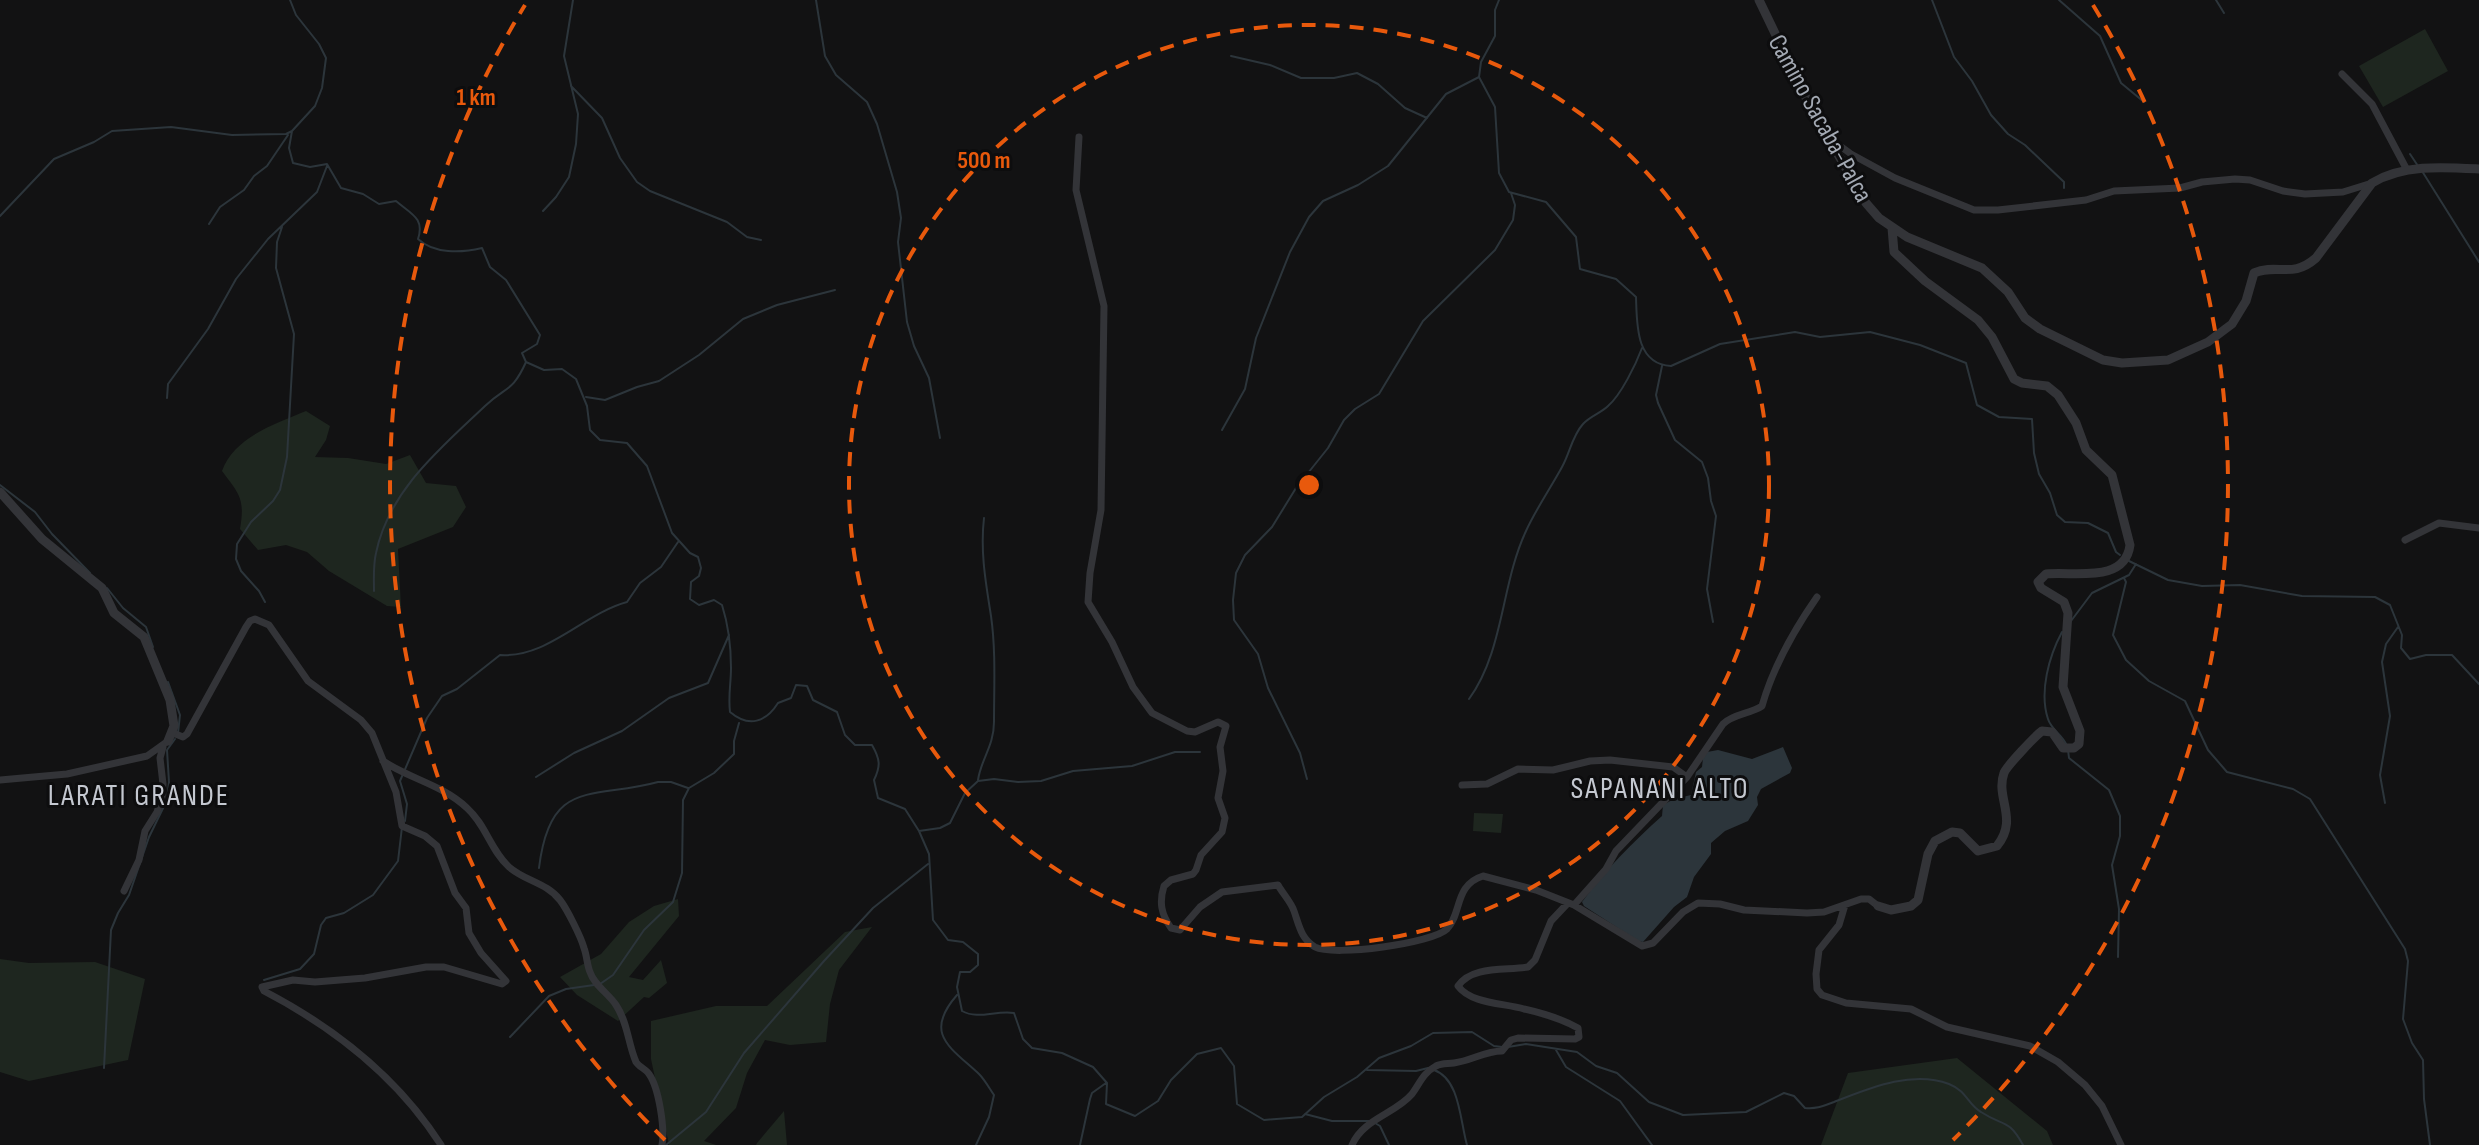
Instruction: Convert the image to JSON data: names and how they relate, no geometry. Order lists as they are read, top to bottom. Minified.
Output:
{"streets":{"street":["Camino Sacaba-Palca"]},"districts":["SAPANANI ALTO","LARATI GRANDE"],"rings":["1 km","500 m"]}
